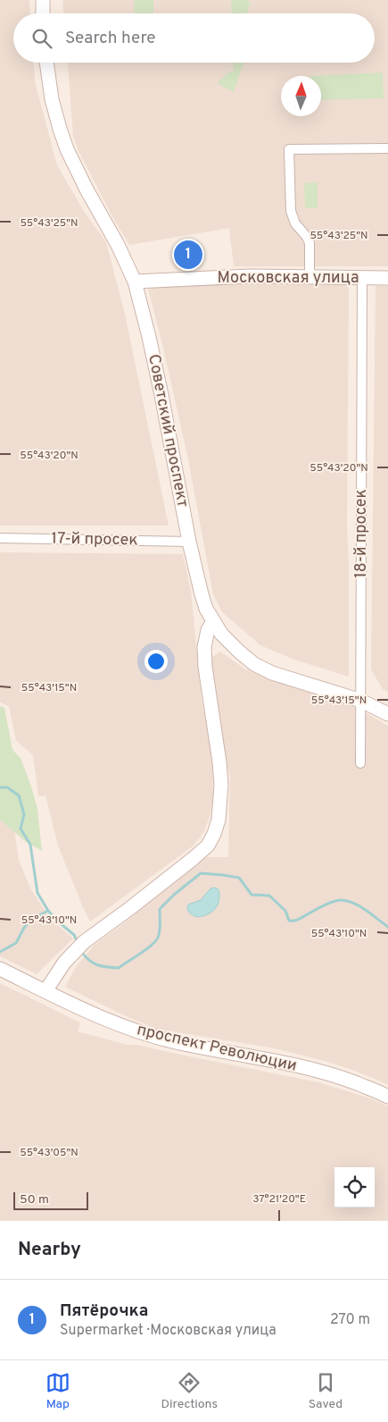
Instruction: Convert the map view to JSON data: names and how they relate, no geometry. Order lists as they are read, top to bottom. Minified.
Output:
{"streets":{"street":["Московская улица","Советский проспект","18-й просек","17-й просек","проспект Революции"]},"crossings":[["Московская улица","Советский проспект"],["Московская улица","18-й просек"],["Советский проспект","18-й просек"],["Советский проспект","17-й просек"]],"scale_bar":"50 m","north":"top","page":{"search":"Search here","pins":"1","scale":"50 m","heading":"Nearby","list":[{"mark":"1","name":"Пятёрочка","note":"Supermarket · Московская улица","value":"270 m"}],"nav":["Map","Directions","Saved"]},"coordinates":["55°43'25\"N","55°43'20\"N","55°43'15\"N","55°43'10\"N","55°43'05\"N","37°21'20\"E"]}
